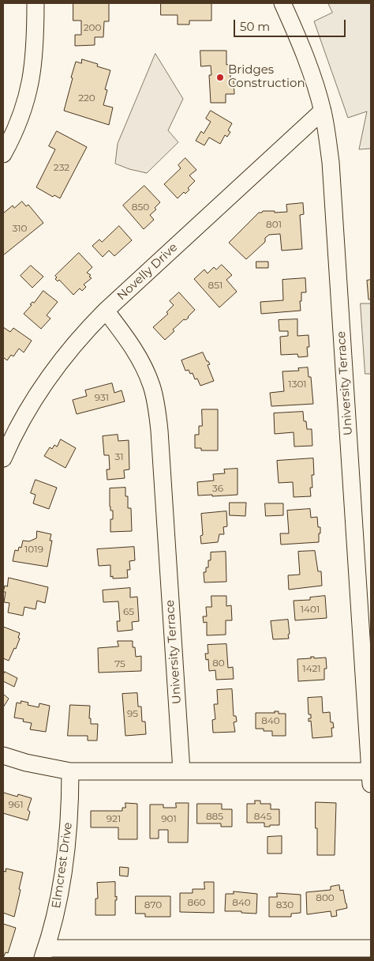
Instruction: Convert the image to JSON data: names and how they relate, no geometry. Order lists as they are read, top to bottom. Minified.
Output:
{"streets":{"street":["Novelly Drive","University Terrace","Elmcrest Drive"]},"crossings":[["Novelly Drive","University Terrace"],["University Terrace","Elmcrest Drive"]],"places":["Bridges Construction"],"house_numbers":["200","220","232","850","801","310","851","1301","931","31","36","1019","1401","65","80","75","1421","95","840","961","885","845","921","901","800","860","840","870","830"],"scale_bar":"50 m"}
